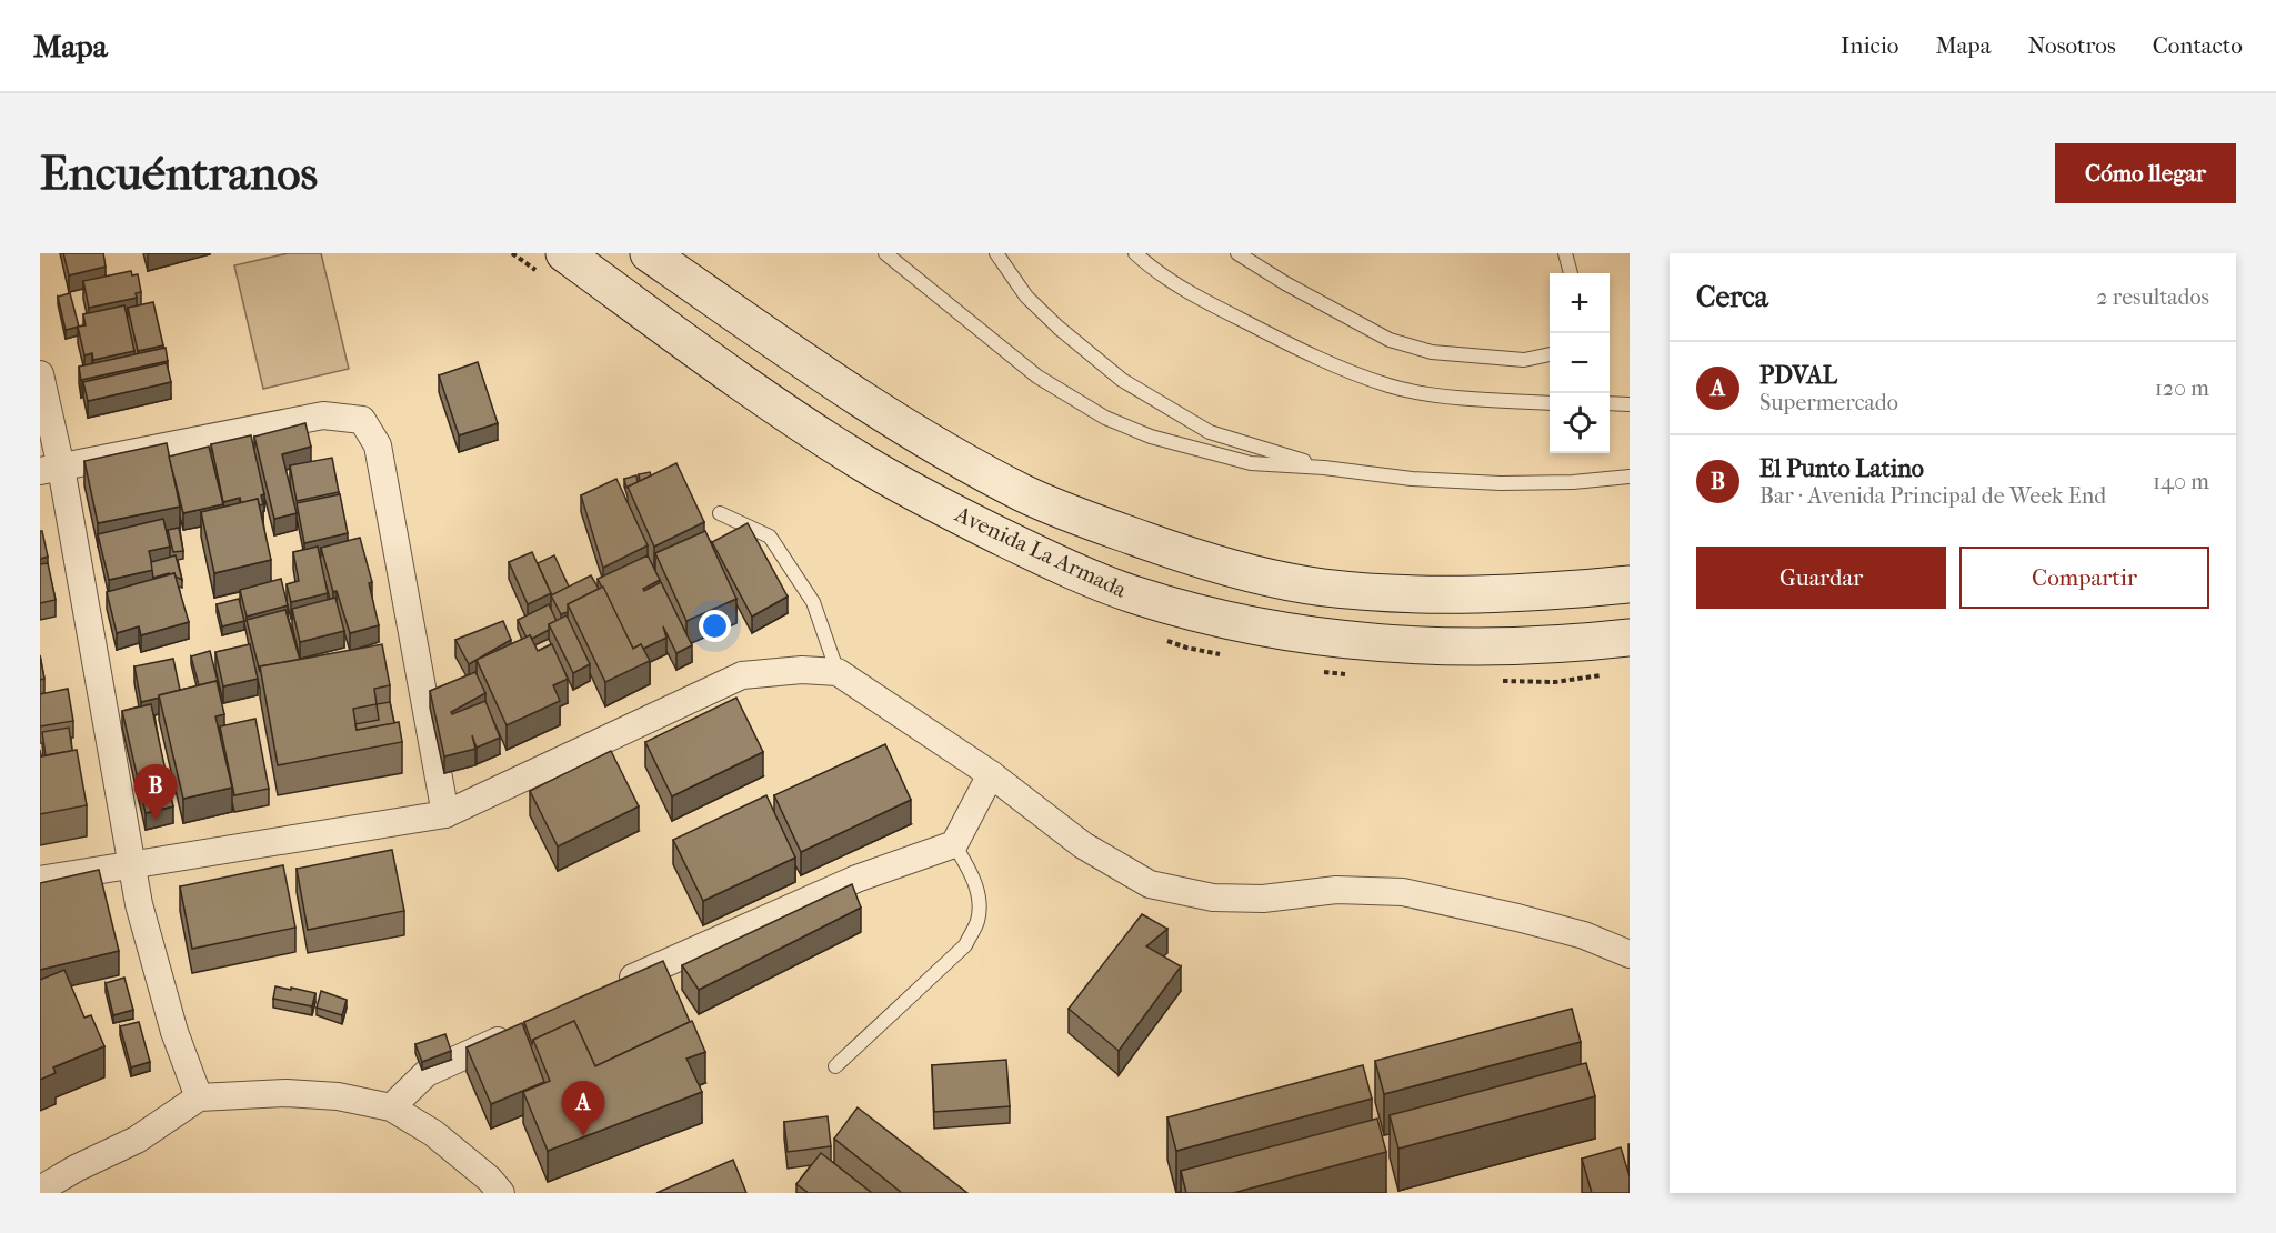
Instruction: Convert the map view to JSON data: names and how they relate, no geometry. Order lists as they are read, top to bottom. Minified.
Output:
{"streets":{"main road":["Avenida La Armada"]},"page":{"header":"Mapa","nav":["Inicio","Mapa","Nosotros","Contacto"],"buttons":["Cómo llegar",["Guardar","Compartir"]],"title":"Encuéntranos","heading":["Cerca","2 resultados"],"map_buttons":["+","−"],"list":[{"mark":"A","name":"PDVAL","note":"Supermercado","value":"120 m"},{"mark":"B","name":"El Punto Latino","note":"Bar · Avenida Principal de Week End","value":"140 m"}],"pins":["B","A"]}}
